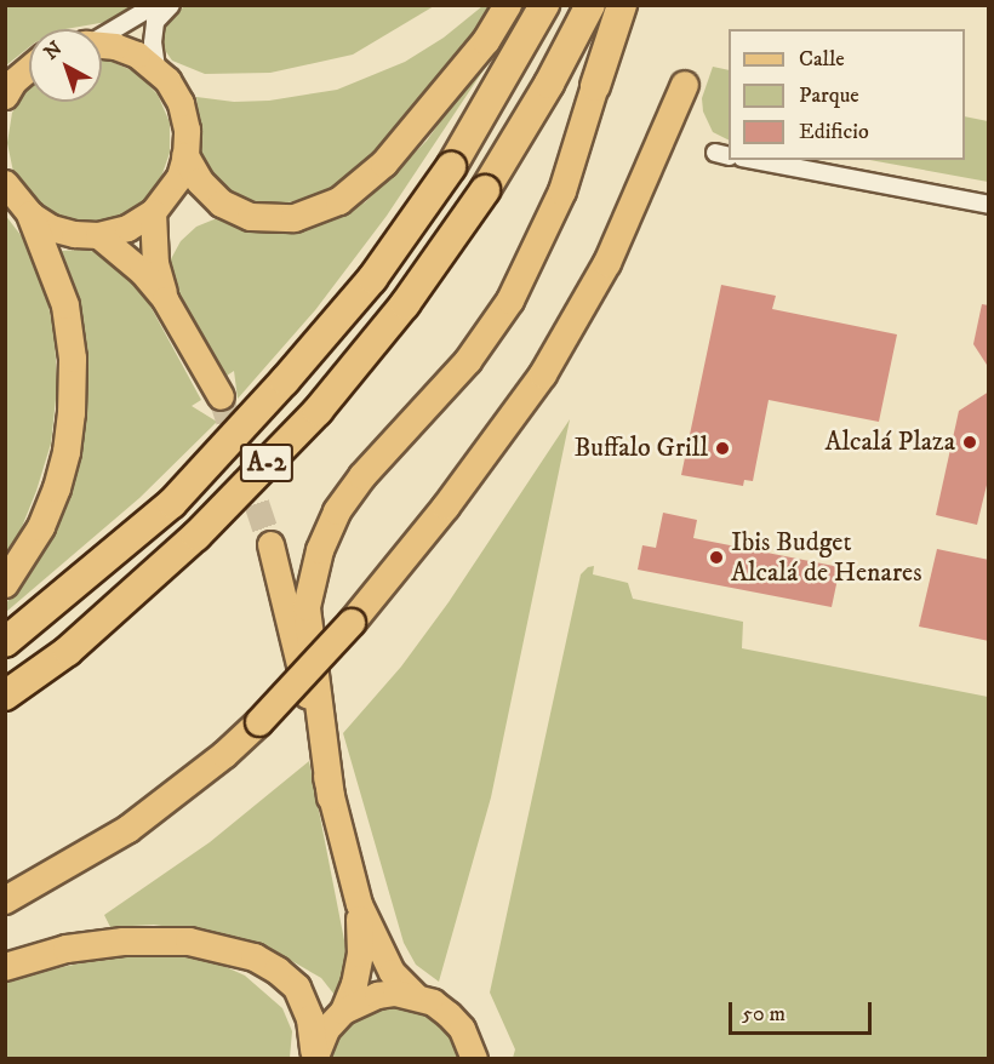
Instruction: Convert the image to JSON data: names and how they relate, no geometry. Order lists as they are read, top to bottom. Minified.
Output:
{"streets":{"highway":["A-2"]},"places":["Alcalá Plaza","Buffalo Grill","Ibis Budget Alcalá de Henares"],"legend":["Calle","Parque","Edificio"],"scale_bar":"50 m","north":"top left"}
